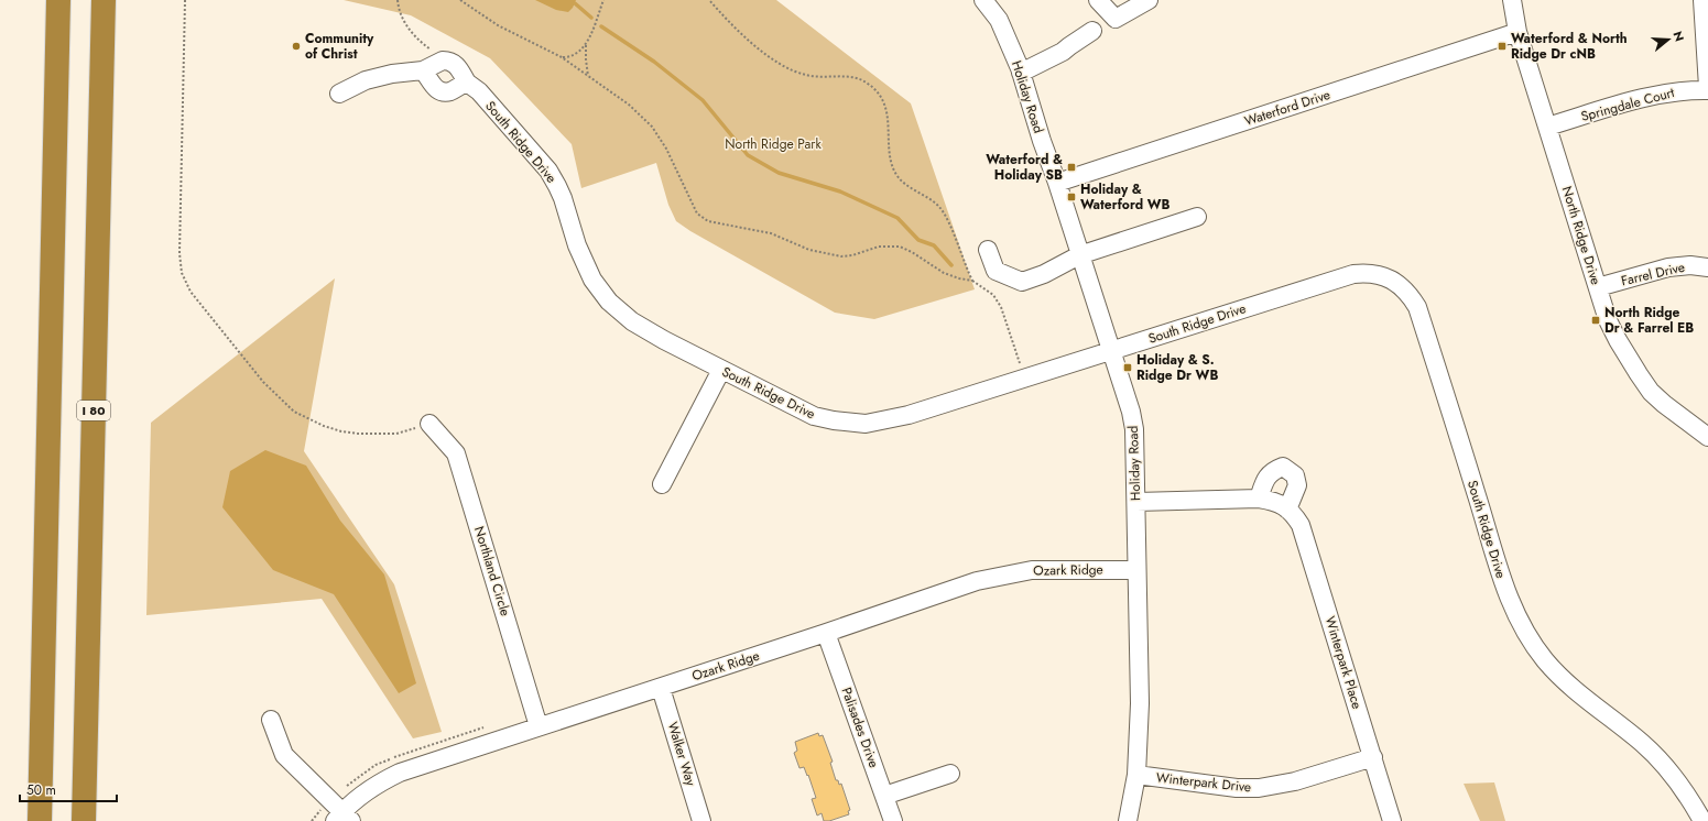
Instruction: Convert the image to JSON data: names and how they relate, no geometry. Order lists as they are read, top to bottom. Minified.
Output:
{"streets":{"highway":["I 80"],"street":["Holiday Road","Springdale Court","Waterford Drive","South Ridge Drive","North Ridge Drive","Farrel Drive","Ozark Ridge","Northland Circle","Winterpark Place","Palisades Drive","Walker Way","Winterpark Drive"]},"crossings":[["Holiday Road","Waterford Drive"],["Holiday Road","South Ridge Drive"],["Holiday Road","Ozark Ridge"],["Holiday Road","Winterpark Place"],["Holiday Road","Winterpark Drive"],["Springdale Court","North Ridge Drive"],["Waterford Drive","North Ridge Drive"],["North Ridge Drive","Farrel Drive"],["Ozark Ridge","Northland Circle"],["Ozark Ridge","Palisades Drive"],["Ozark Ridge","Walker Way"],["Winterpark Place","Winterpark Drive"]],"parks":["North Ridge Park"],"places":{"other":["Community of Christ"],"transit":["Waterford & North Ridge Dr cNB","Waterford & Holiday SB","Holiday & Waterford WB","North Ridge Dr & Farrel EB","Holiday & S. Ridge Dr WB"]},"scale_bar":"50 m","north":"right"}
